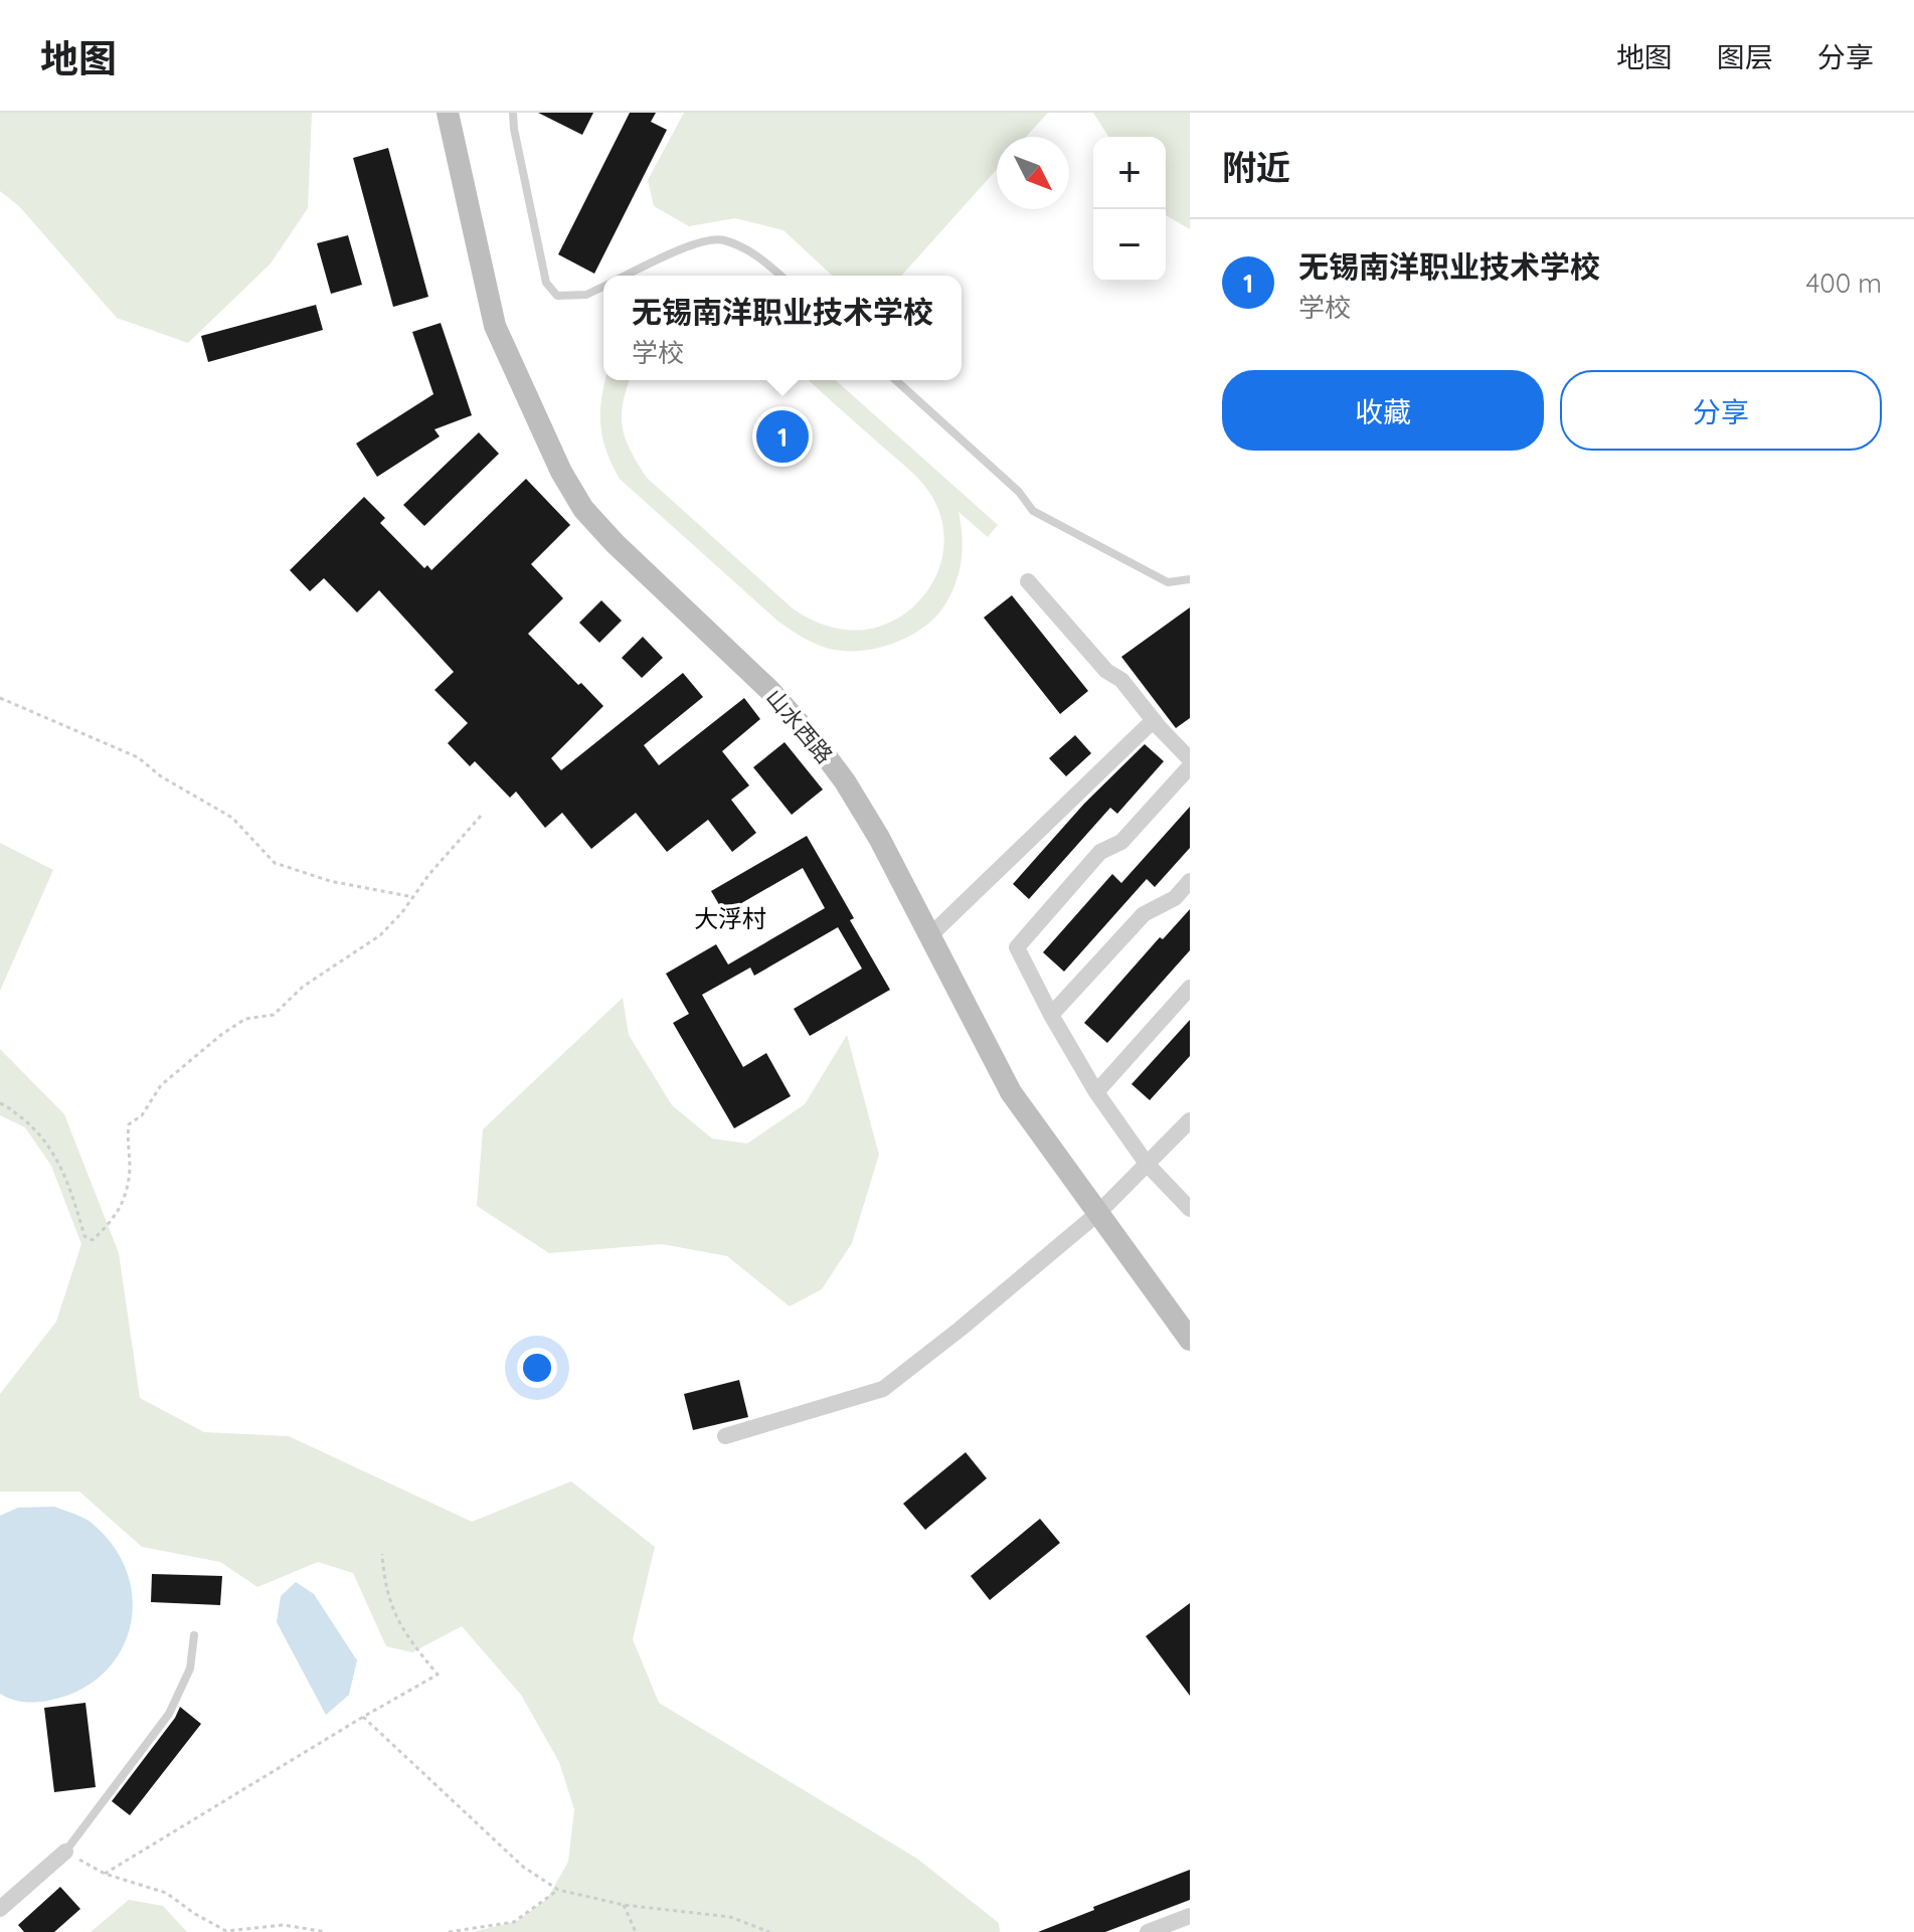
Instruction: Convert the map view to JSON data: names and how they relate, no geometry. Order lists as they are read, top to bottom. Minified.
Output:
{"streets":{"street":["山水西路"]},"districts":["大浮村"],"north":"bottom right","page":{"header":"地图","nav":["地图","图层","分享"],"heading":"附近","map_buttons":["+","−"],"list":[{"mark":"1","name":"无锡南洋职业技术学校","note":"学校","value":"400 m"}],"popup":["无锡南洋职业技术学校","学校"],"buttons":["收藏","分享"],"pins":"1"}}
